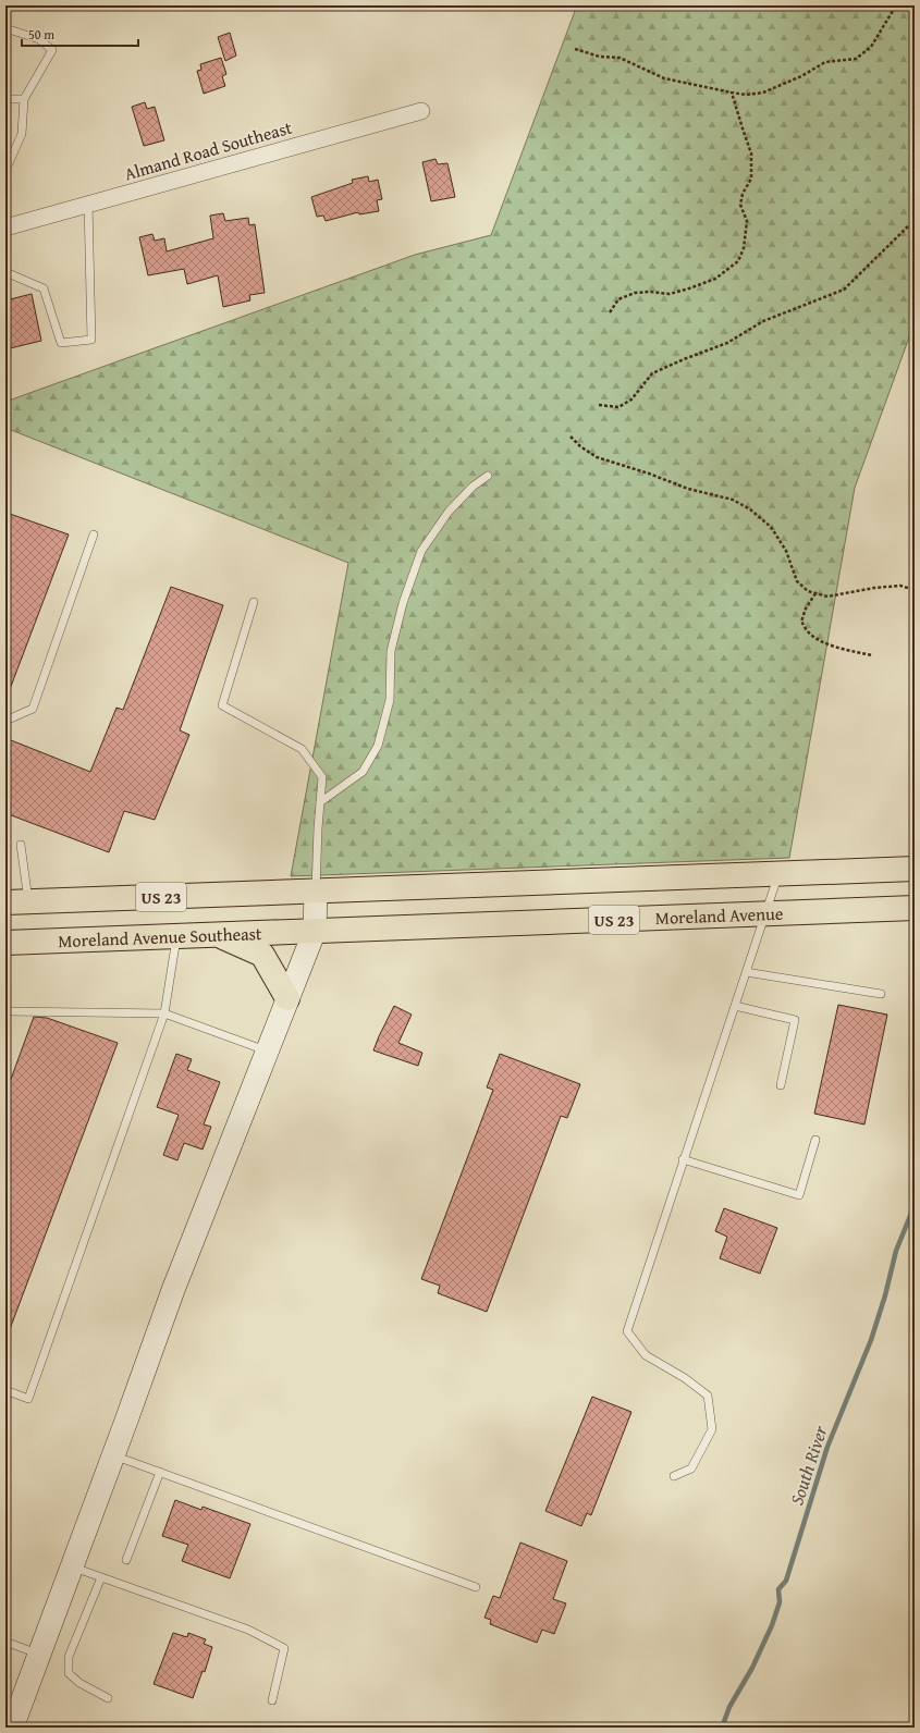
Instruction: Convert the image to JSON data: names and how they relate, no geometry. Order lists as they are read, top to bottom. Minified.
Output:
{"streets":{"highway":["US 23","Moreland Avenue","Moreland Avenue Southeast"],"street":["Almand Road Southeast"]},"crossings":[["Moreland Avenue","Moreland Avenue Southeast"]],"water":["South River"],"scale_bar":"50 m"}
